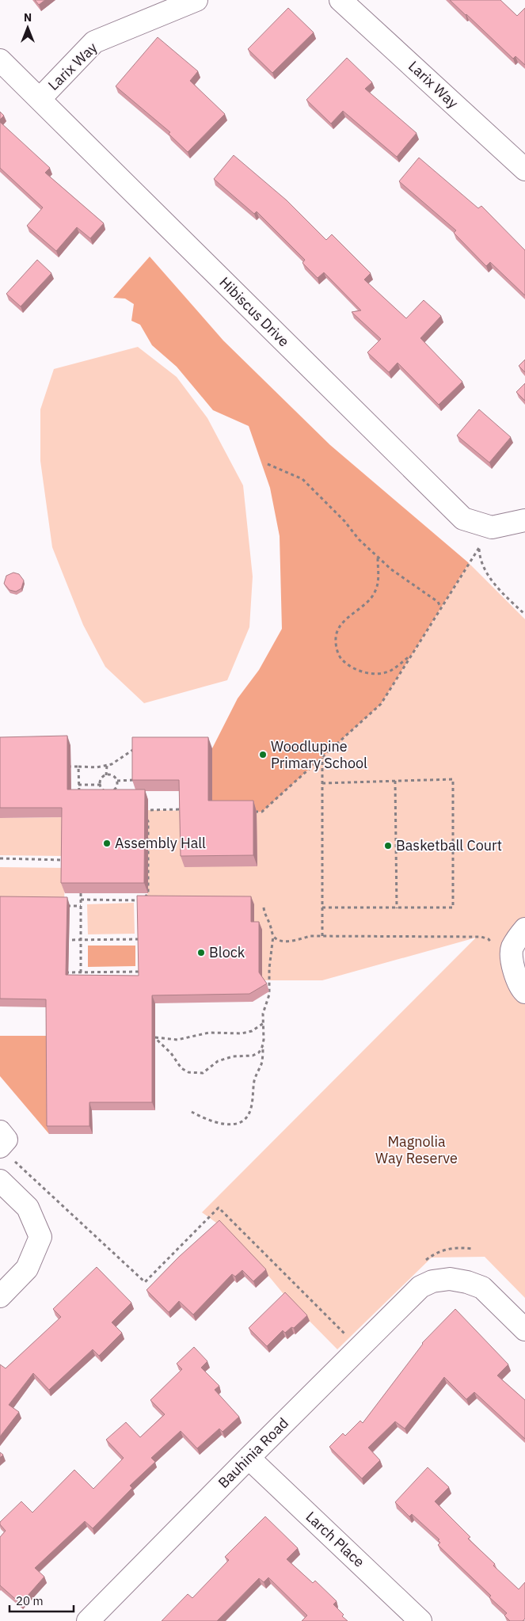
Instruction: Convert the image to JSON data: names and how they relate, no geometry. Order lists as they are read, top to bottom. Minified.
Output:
{"streets":{"street":["Larix Way","Hibiscus Drive","Bauhinia Road","Larch Place"]},"crossings":[["Larix Way","Hibiscus Drive"],["Bauhinia Road","Larch Place"]],"parks":["Magnolia Way Reserve"],"places":["Woodlupine Primary School","Assembly Hall","Basketball Court","Block"],"scale_bar":"20 m","north":"top"}
